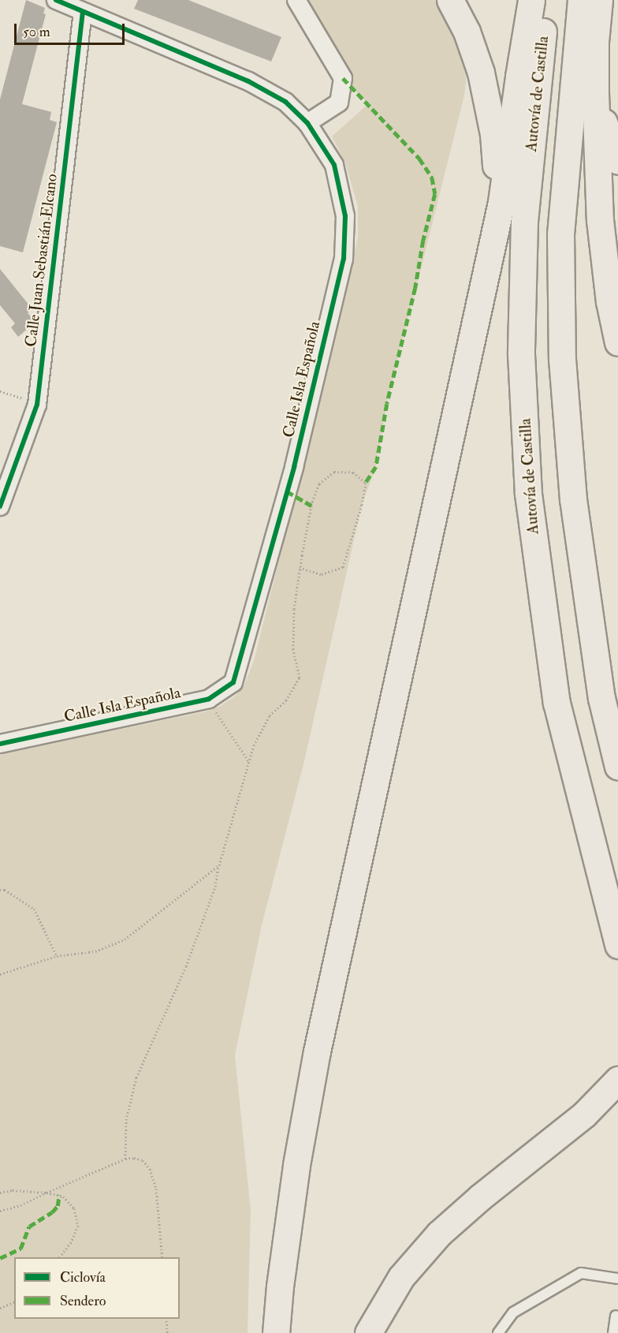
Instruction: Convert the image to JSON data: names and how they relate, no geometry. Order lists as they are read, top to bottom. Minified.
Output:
{"streets":{"highway":["Autovía de Castilla"],"street":["Calle Juan Sebastián Elcano","Calle Isla Española"]},"crossings":[["Calle Juan Sebastián Elcano","Calle Isla Española"]],"legend":["Ciclovía","Sendero"],"scale_bar":"50 m"}
